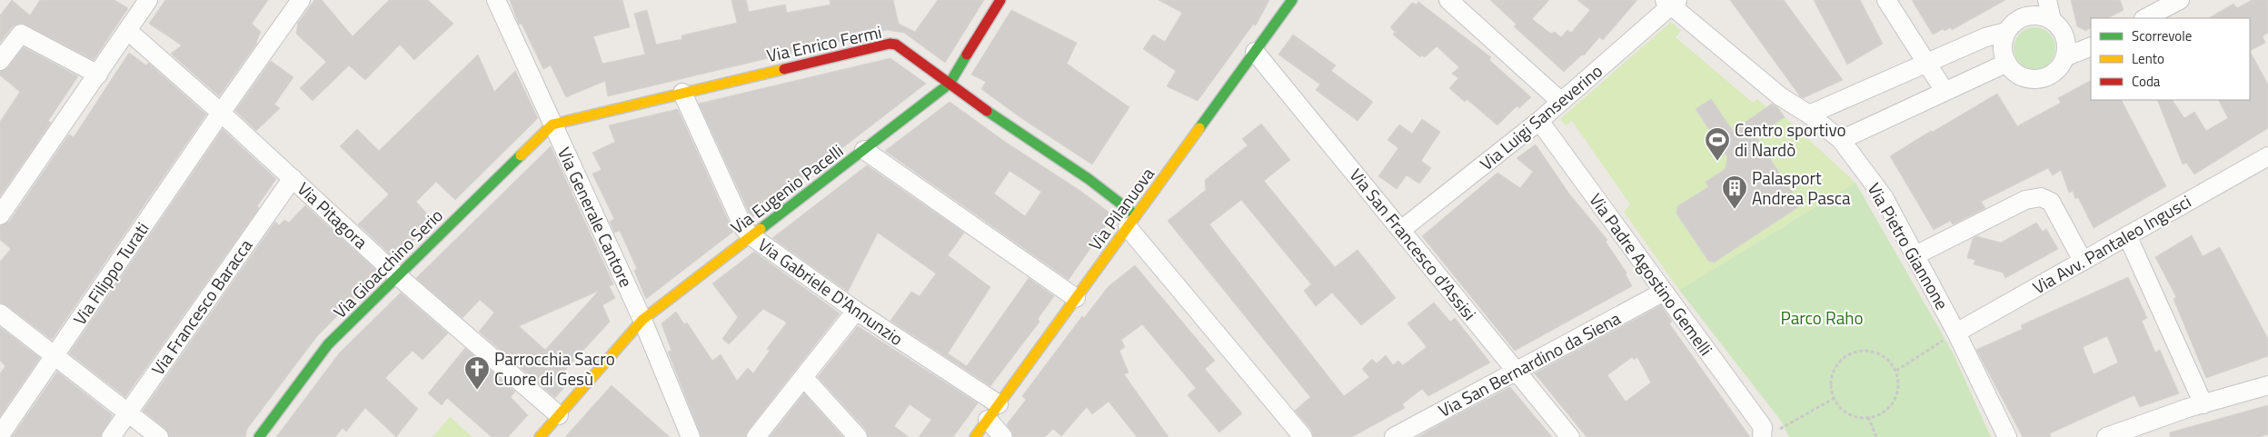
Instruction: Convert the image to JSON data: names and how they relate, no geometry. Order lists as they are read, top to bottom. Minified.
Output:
{"streets":{"street":["Via Enrico Fermi","Via Luigi Sanseverino","Via Eugenio Pacelli","Via Pilanuova","Via Pitagora","Via Generale Cantore","Via San Francesco d'Assisi","Via Avv. Pantaleo Ingusci","Via Pietro Giannone","Via Gioacchino Serio","Via Filippo Turati","Via Padre Agostino Gemelli","Via Gabriele D'Annunzio","Via Francesco Baracca","Via San Bernardino da Siena"]},"crossings":[["Via Enrico Fermi","Via Eugenio Pacelli"],["Via Enrico Fermi","Via Pilanuova"],["Via Enrico Fermi","Via Generale Cantore"],["Via Enrico Fermi","Via Gioacchino Serio"],["Via Enrico Fermi","Via Gabriele D'Annunzio"],["Via Luigi Sanseverino","Via San Francesco d'Assisi"],["Via Luigi Sanseverino","Via Pietro Giannone"],["Via Luigi Sanseverino","Via Padre Agostino Gemelli"],["Via Eugenio Pacelli","Via Pitagora"],["Via Eugenio Pacelli","Via Generale Cantore"],["Via Eugenio Pacelli","Via Gabriele D'Annunzio"],["Via Pilanuova","Via San Francesco d'Assisi"],["Via Pilanuova","Via Gabriele D'Annunzio"],["Via Pitagora","Via Gioacchino Serio"],["Via Pitagora","Via Filippo Turati"],["Via Pitagora","Via Francesco Baracca"],["Via Generale Cantore","Via Gioacchino Serio"],["Via San Francesco d'Assisi","Via San Bernardino da Siena"],["Via Avv. Pantaleo Ingusci","Via Pietro Giannone"],["Via Padre Agostino Gemelli","Via San Bernardino da Siena"]],"parks":["Parco Raho"],"places":{"sports":["Centro sportivo di Nardò"],"building":["Palasport Andrea Pasca"],"church":["Parrocchia Sacro Cuore di Gesù"]},"legend":["Scorrevole","Lento","Coda"]}
